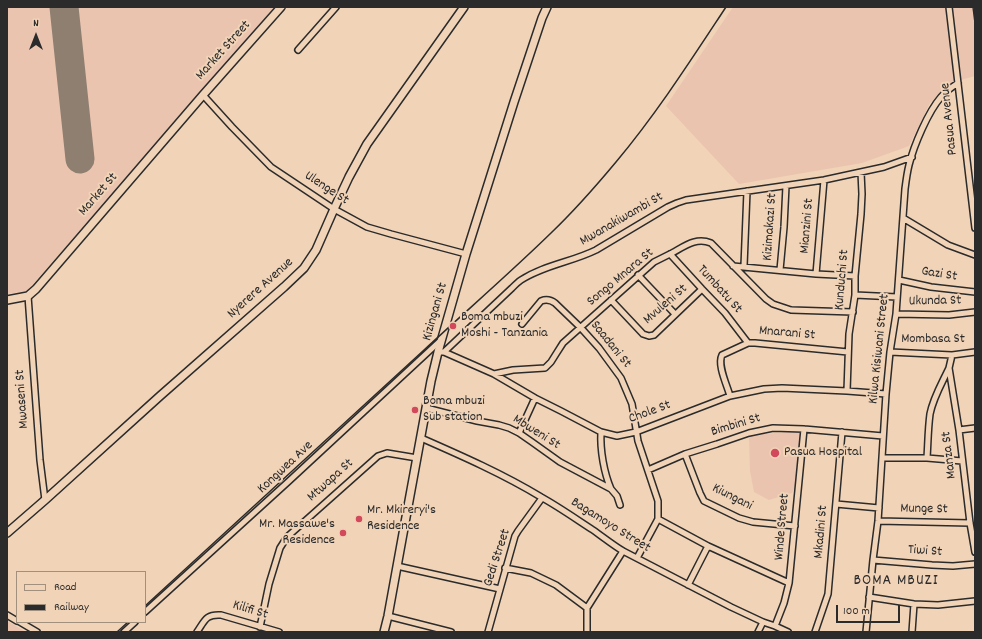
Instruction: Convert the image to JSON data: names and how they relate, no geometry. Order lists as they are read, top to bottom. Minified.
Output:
{"streets":{"street":["Market Street","Pasua Avenue","Ulenge St","Market St","Mwanakiwambi St","Mianzini St","Kizimakazi St","Gazi St","Songo Mnara St","Kunduchi St","Nyerere Avenue","Tumbatu St","Ukunda St","Mvuleni St","Kizingani St","Mnarani St","Mombasa St","Saadani St","Kilwa Kisiwani Street","Mwaseni St","Chole St","Bimbini St","Mbweni St","Manza St","Kongwea Ave","Mtwapa St","Kiungani","Munge St","Bagamoyo Street","Winde Street","Mkadini St","Tiwi St","Gedi Street","Kilifi St"]},"crossings":[["Market Street","Ulenge St"],["Market Street","Market St"],["Pasua Avenue","Kilwa Kisiwani Street"],["Ulenge St","Market St"],["Ulenge St","Nyerere Avenue"],["Ulenge St","Kizingani St"],["Market St","Mwaseni St"],["Mwanakiwambi St","Mianzini St"],["Mwanakiwambi St","Kizimakazi St"],["Mwanakiwambi St","Kunduchi St"],["Mwanakiwambi St","Kizingani St"],["Mwanakiwambi St","Kilwa Kisiwani Street"],["Mwanakiwambi St","Chole St"],["Gazi St","Kilwa Kisiwani Street"],["Songo Mnara St","Kunduchi St"],["Songo Mnara St","Tumbatu St"],["Songo Mnara St","Mvuleni St"],["Songo Mnara St","Saadani St"],["Songo Mnara St","Chole St"],["Kunduchi St","Mnarani St"],["Kunduchi St","Chole St"],["Nyerere Avenue","Mwaseni St"],["Tumbatu St","Mvuleni St"],["Tumbatu St","Mnarani St"],["Ukunda St","Kilwa Kisiwani Street"],["Kizingani St","Chole St"],["Kizingani St","Mbweni St"],["Kizingani St","Kongwea Ave"],["Kizingani St","Mtwapa St"],["Kizingani St","Bagamoyo Street"],["Mnarani St","Chole St"],["Mombasa St","Kilwa Kisiwani Street"],["Mombasa St","Manza St"],["Saadani St","Chole St"],["Saadani St","Bimbini St"],["Kilwa Kisiwani Street","Chole St"],["Kilwa Kisiwani Street","Bimbini St"],["Kilwa Kisiwani Street","Munge St"],["Kilwa Kisiwani Street","Tiwi St"],["Bimbini St","Kiungani"],["Bimbini St","Winde Street"],["Bimbini St","Mkadini St"],["Manza St","Munge St"],["Mtwapa St","Kilifi St"],["Kiungani","Winde Street"],["Bagamoyo Street","Winde Street"],["Bagamoyo Street","Gedi Street"]],"districts":["BOMA MBUZI"],"places":["Boma mbuzi Moshi - Tanzania","Boma mbuzi Sub station","Pasua Hospital","Mr. Mkireryi's Residence","Mr. Massawe's Residence"],"legend":["Road","Railway"],"scale_bar":"100 m","north":"top"}
